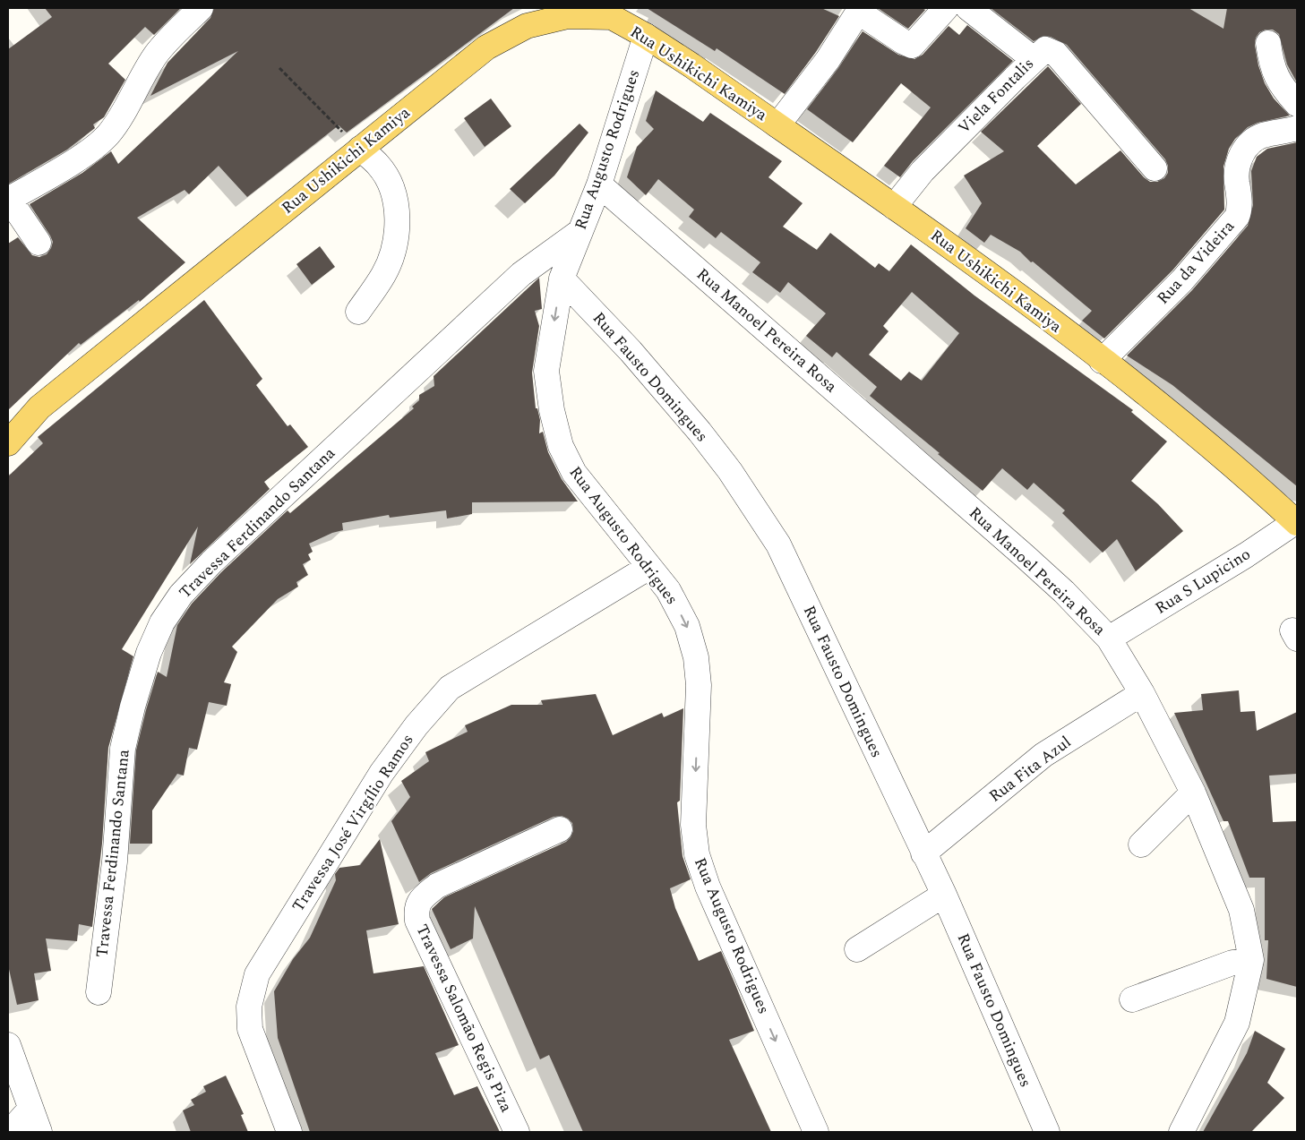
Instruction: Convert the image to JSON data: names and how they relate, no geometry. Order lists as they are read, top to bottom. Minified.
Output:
{"streets":{"main road":["Rua Ushikichi Kamiya"],"street":["Viela Fontalis","Rua Augusto Rodrigues","Rua da Videira","Rua Manoel Pereira Rosa","Rua Fausto Domingues","Travessa Ferdinando Santana","Rua S Lupicino","Rua Fita Azul","Travessa José Virgílio Ramos","Travessa Salomão Regis Piza"]},"crossings":[["Rua Ushikichi Kamiya","Viela Fontalis"],["Rua Ushikichi Kamiya","Rua Augusto Rodrigues"],["Rua Ushikichi Kamiya","Rua da Videira"],["Rua Ushikichi Kamiya","Rua S Lupicino"],["Rua Augusto Rodrigues","Rua Manoel Pereira Rosa"],["Rua Augusto Rodrigues","Rua Fausto Domingues"],["Rua Augusto Rodrigues","Travessa Ferdinando Santana"],["Rua Augusto Rodrigues","Travessa José Virgílio Ramos"],["Rua Manoel Pereira Rosa","Rua S Lupicino"],["Rua Manoel Pereira Rosa","Rua Fita Azul"],["Rua Fausto Domingues","Rua Fita Azul"]],"one_way":["Rua Augusto Rodrigues"]}
